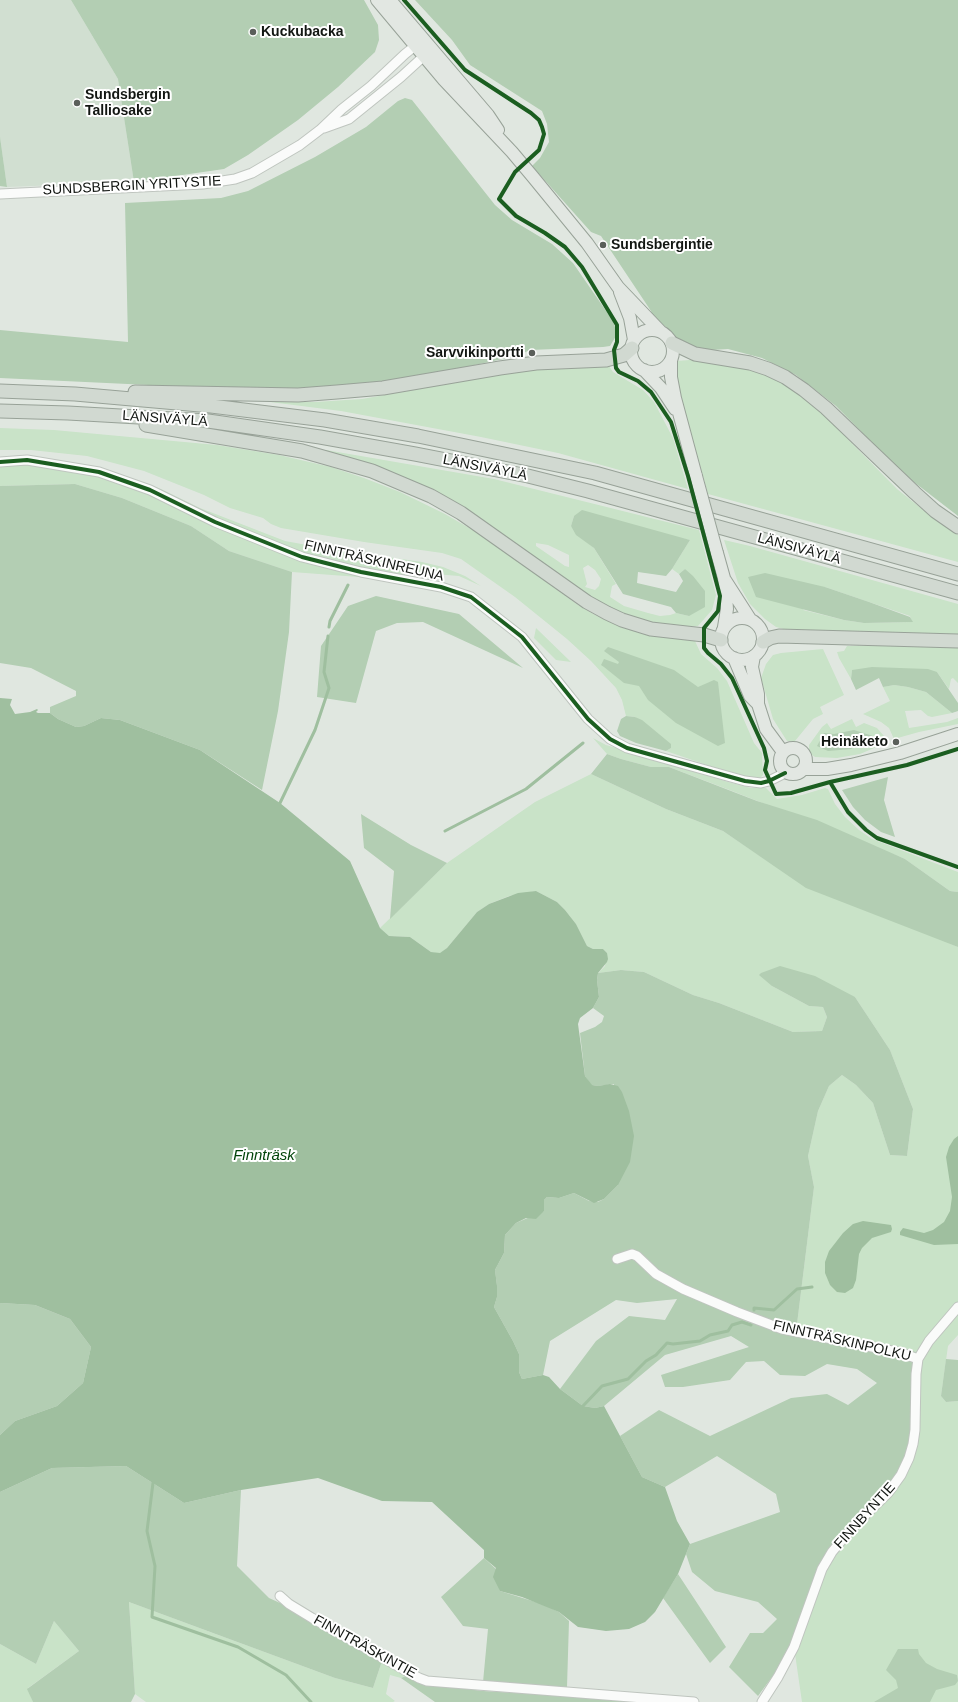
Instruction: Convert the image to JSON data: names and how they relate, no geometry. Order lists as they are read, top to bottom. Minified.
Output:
{"streets":{"highway":["LÄNSIVÄYLÄ"],"street":["SUNDSBERGIN YRITYSTIE","FINNTRÄSKINREUNA","FINNTRÄSKINPOLKU","FINNBYNTIE","FINNTRÄSKINTIE"]},"crossings":[["FINNTRÄSKINPOLKU","FINNBYNTIE"]],"water":["Finnträsk"],"places":["Kuckubacka","Sundsbergin Talliosake","Sundsbergintie","Sarvvikinportti","Heinäketo"]}
